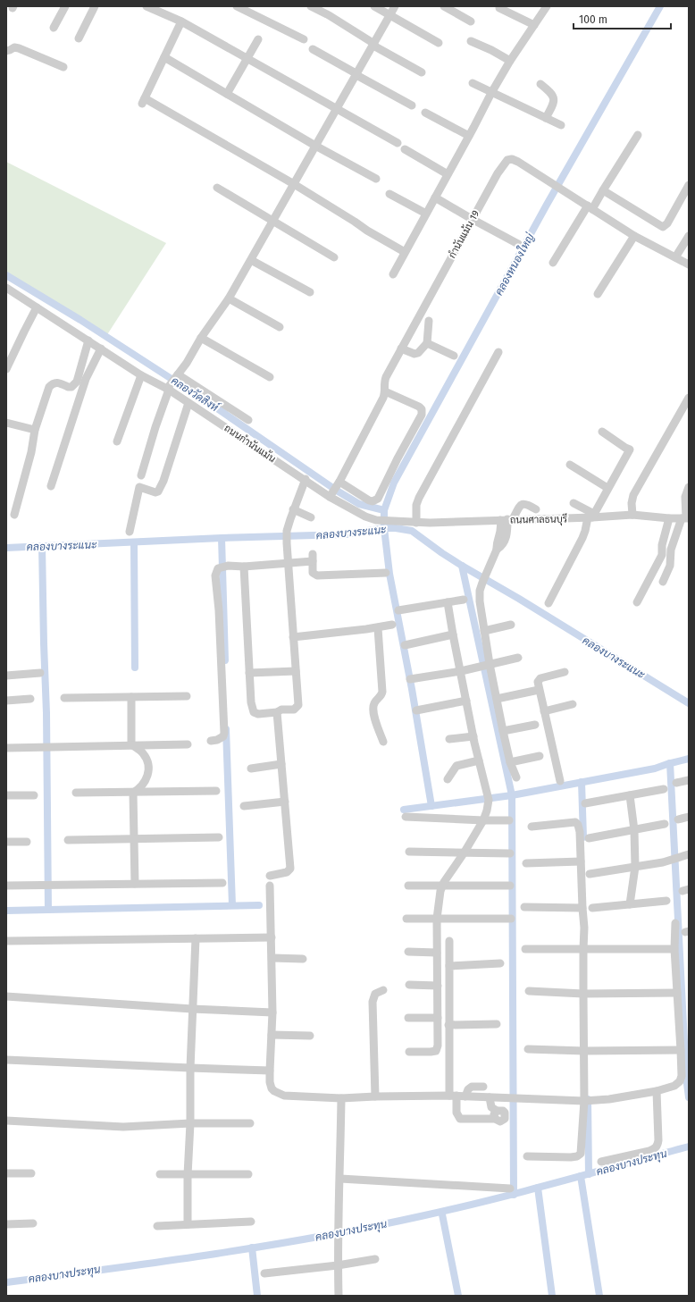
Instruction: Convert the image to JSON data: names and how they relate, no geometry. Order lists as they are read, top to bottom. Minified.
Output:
{"streets":{"street":["กำนันแม้น 19","ถนนกำนันแม้น","ถนนศาลธนบุรี"]},"crossings":[["กำนันแม้น 19","ถนนกำนันแม้น"],["ถนนกำนันแม้น","ถนนศาลธนบุรี"]],"water":["คลองหนองใหญ่","คลองวัดสิงห์","คลองบางระแนะ","คลองบางประทุน"],"scale_bar":"100 m"}
